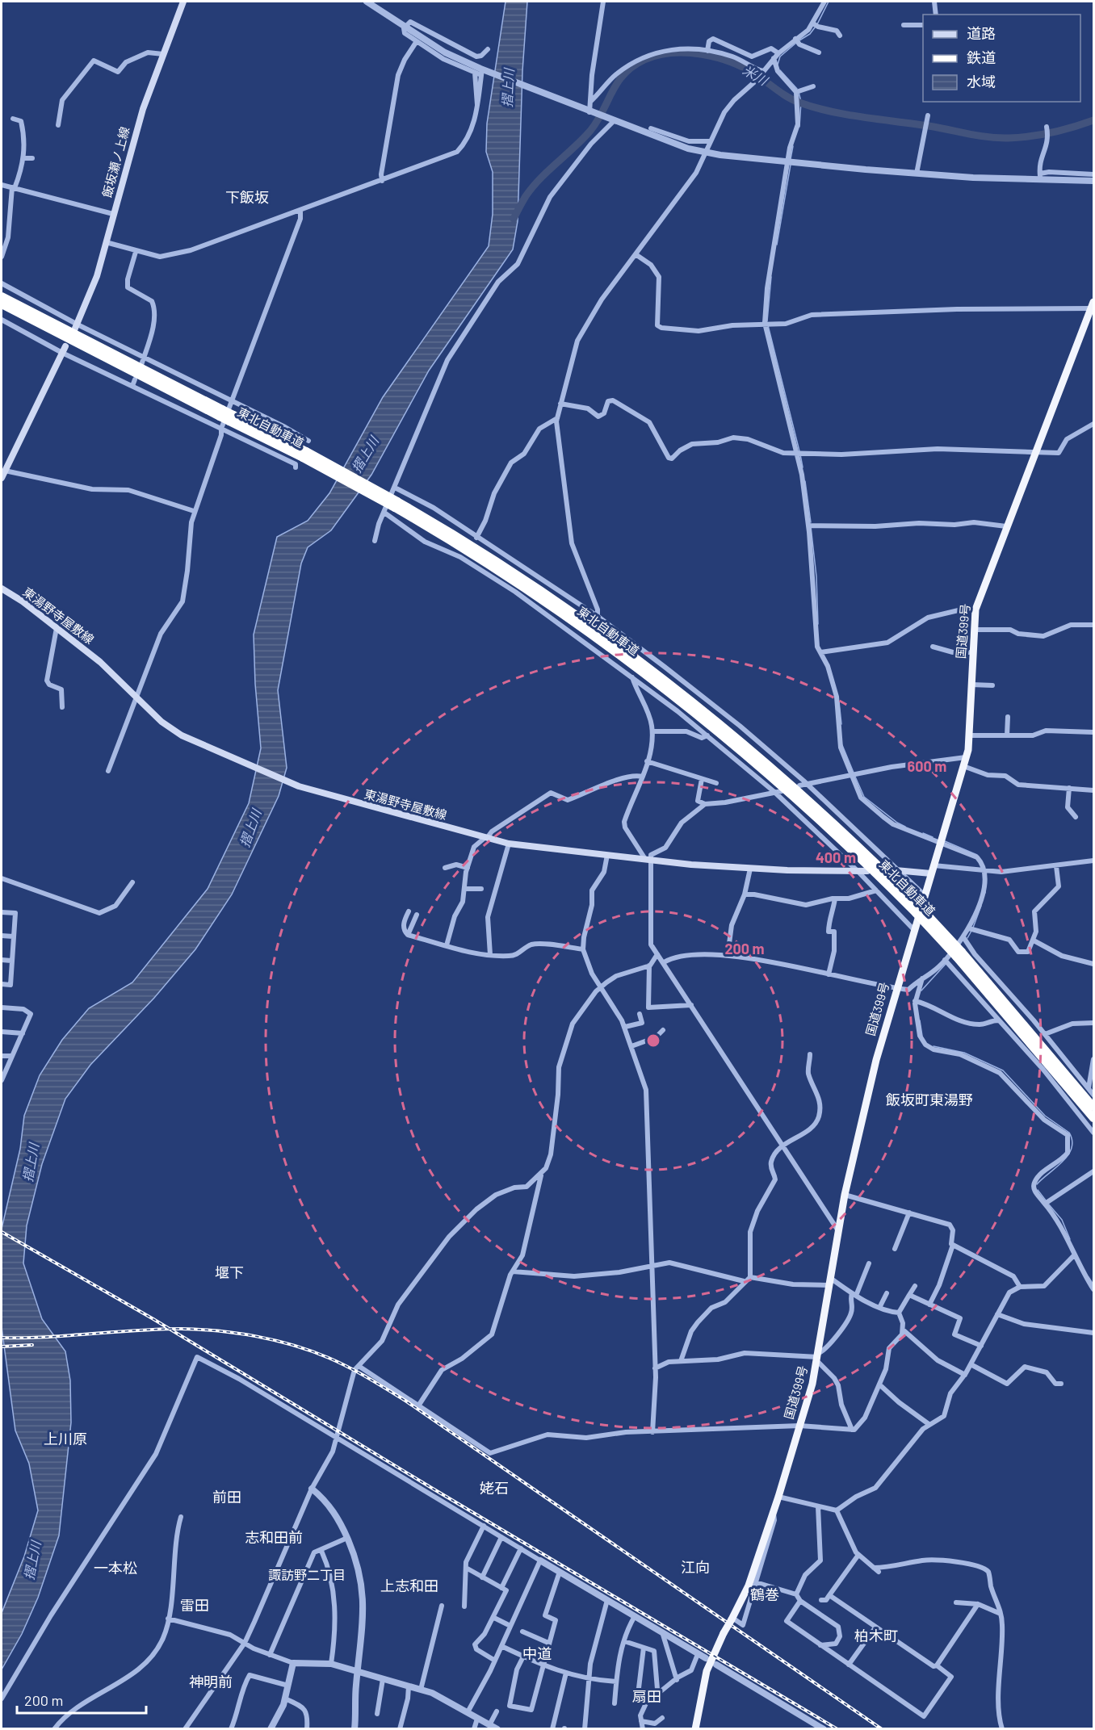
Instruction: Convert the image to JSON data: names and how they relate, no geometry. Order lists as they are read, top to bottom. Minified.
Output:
{"streets":{"highway":["東北自動車道","国道399号"],"main road":["飯坂瀬ノ上線","東湯野寺屋敷線"]},"districts":["下飯坂","飯坂町東湯野","堰下","上川原","姥石","前田","志和田前","江向","一本松","諏訪野二丁目","上志和田","鶴巻","雷田","柏木町","中道","神明前","扇田"],"water":["米川","摺上川"],"legend":["道路","鉄道","水域"],"scale_bar":"200 m","rings":["600 m","400 m","200 m"]}
